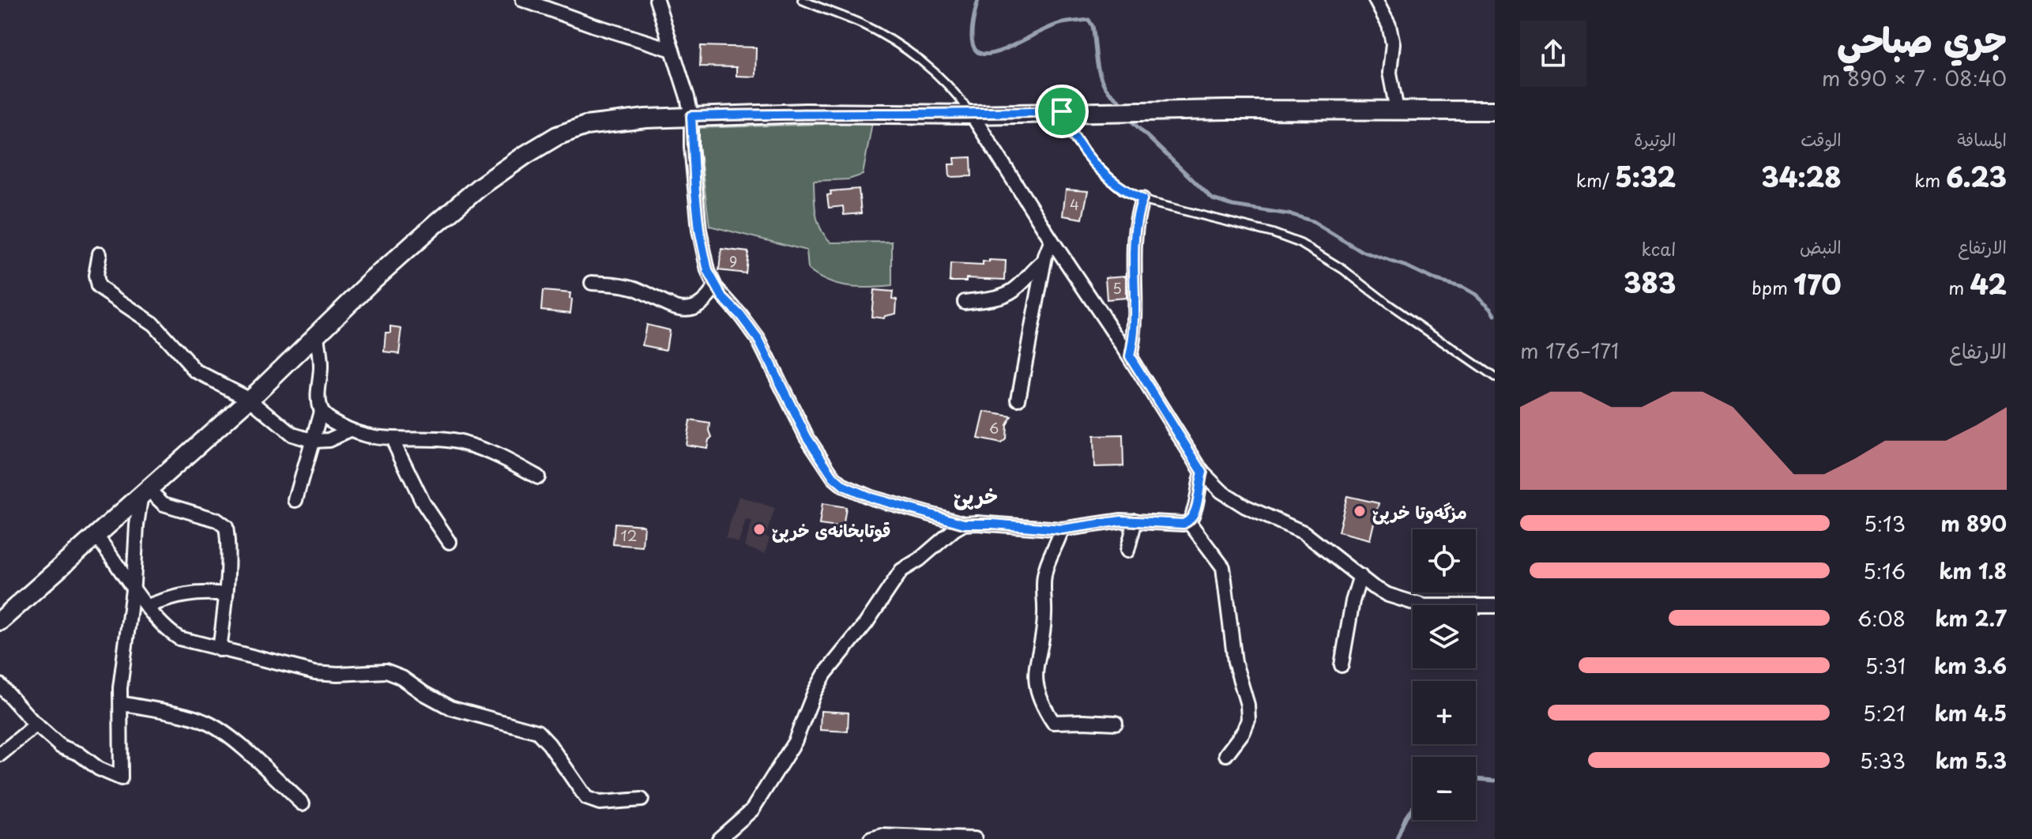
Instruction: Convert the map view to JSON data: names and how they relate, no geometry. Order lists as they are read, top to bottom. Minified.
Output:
{"districts":["خرپێ"],"places":["مزگەوتا خرپێ","قوتابخانەی خرپێ"],"house_numbers":["4","9","5","6","12"],"page":{"heading":["جري صباحي","08:40 · 7 × 890 m"],"stats":[["المسافة","6.23 km"],["الوقت","34:28"],["الوتيرة","5:32 /km"],["الارتفاع","42 m"],["النبض","170 bpm"],["kcal","383"]],"chart":["الارتفاع","171–176 m"],"list":[{"name":"890 m","note":"5:13"},{"name":"1.8 km","note":"5:16"},{"name":"2.7 km","note":"6:08"},{"name":"3.6 km","note":"5:31"},{"name":"4.5 km","note":"5:21"},{"name":"5.3 km","note":"5:33"}],"map_buttons":["+","−"]}}
